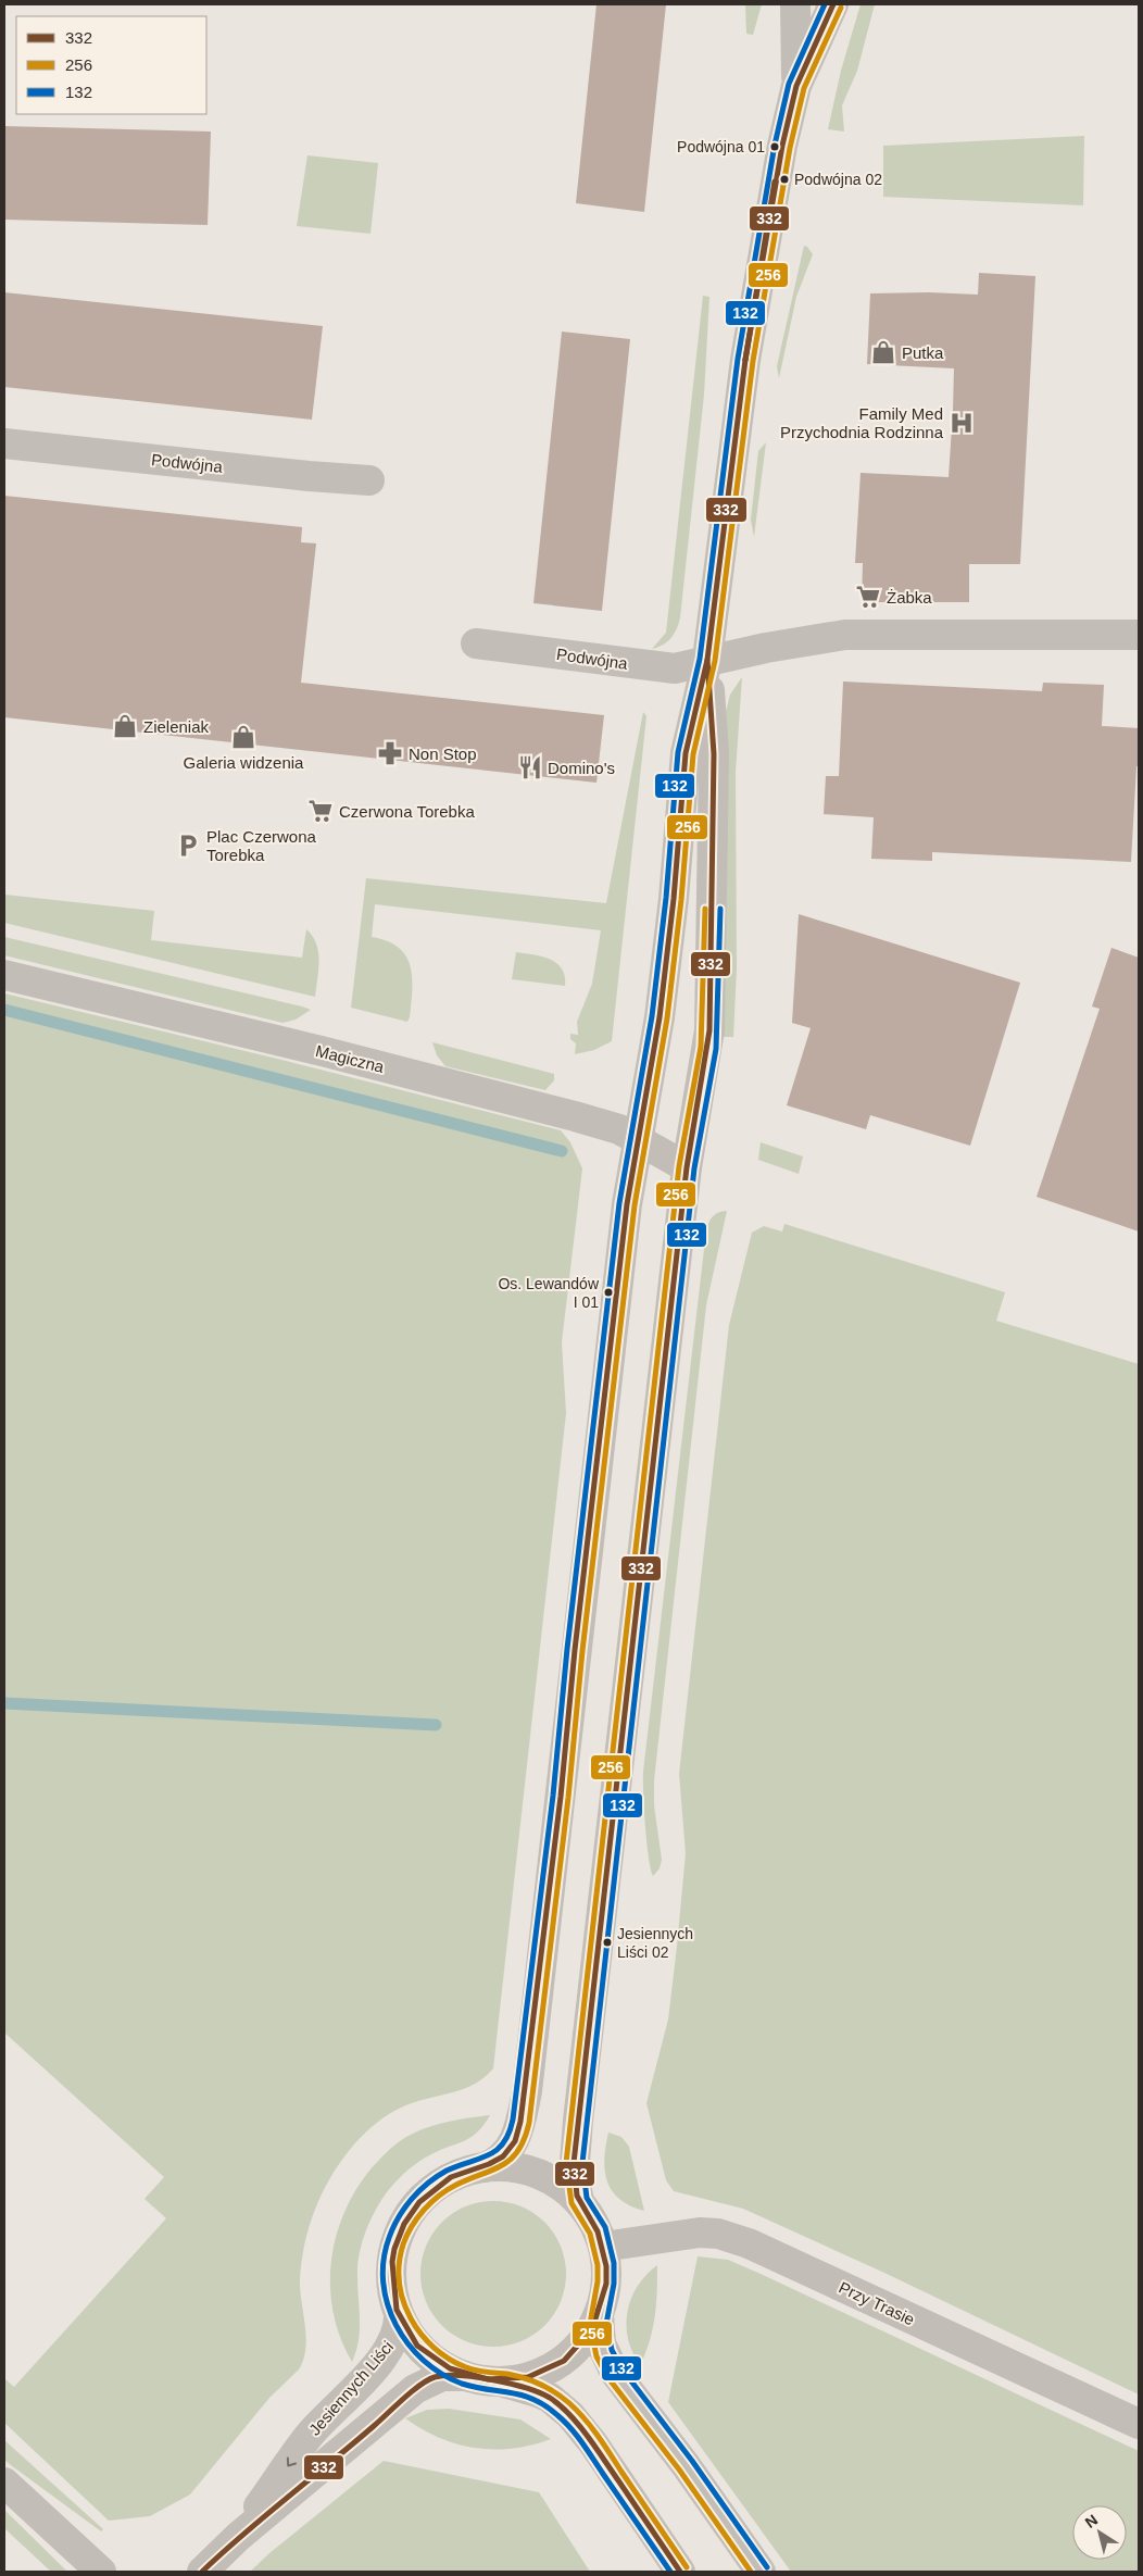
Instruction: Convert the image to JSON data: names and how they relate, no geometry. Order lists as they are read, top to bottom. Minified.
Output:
{"streets":{"street":["Podwójna","Magiczna","Przy Trasie","Jesiennych Liści"]},"places":{"other":["Podwójna 01","Podwójna 02","Os. Lewandów I 01","Jesiennych Liści 02"],"shop":["Putka","Zieleniak","Galeria widzenia"],"hospital":["Family Med Przychodnia Rodzinna"],"supermarket":["Żabka","Czerwona Torebka"],"pharmacy":["Non Stop"],"restaurant":["Domino's"],"parking":["Plac Czerwona Torebka"]},"lines":["transit line 332","transit line 132","transit line 256"],"legend":["332","256","132"],"north":"top left"}
